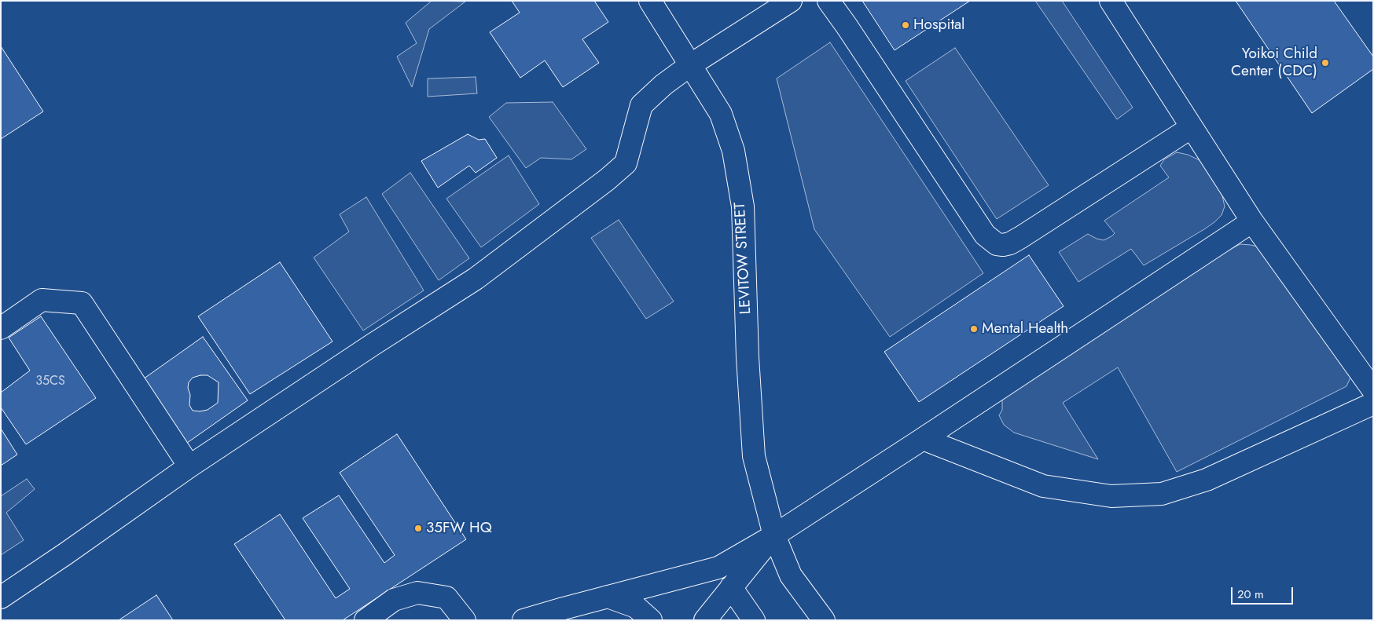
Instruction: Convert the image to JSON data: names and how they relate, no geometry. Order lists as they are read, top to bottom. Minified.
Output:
{"streets":{"street":["LEVITOW STREET"]},"places":["Hospital","Yoikoi Child Center (CDC)","Mental Health","35FW HQ"],"house_numbers":["35CS"],"scale_bar":"20 m"}
